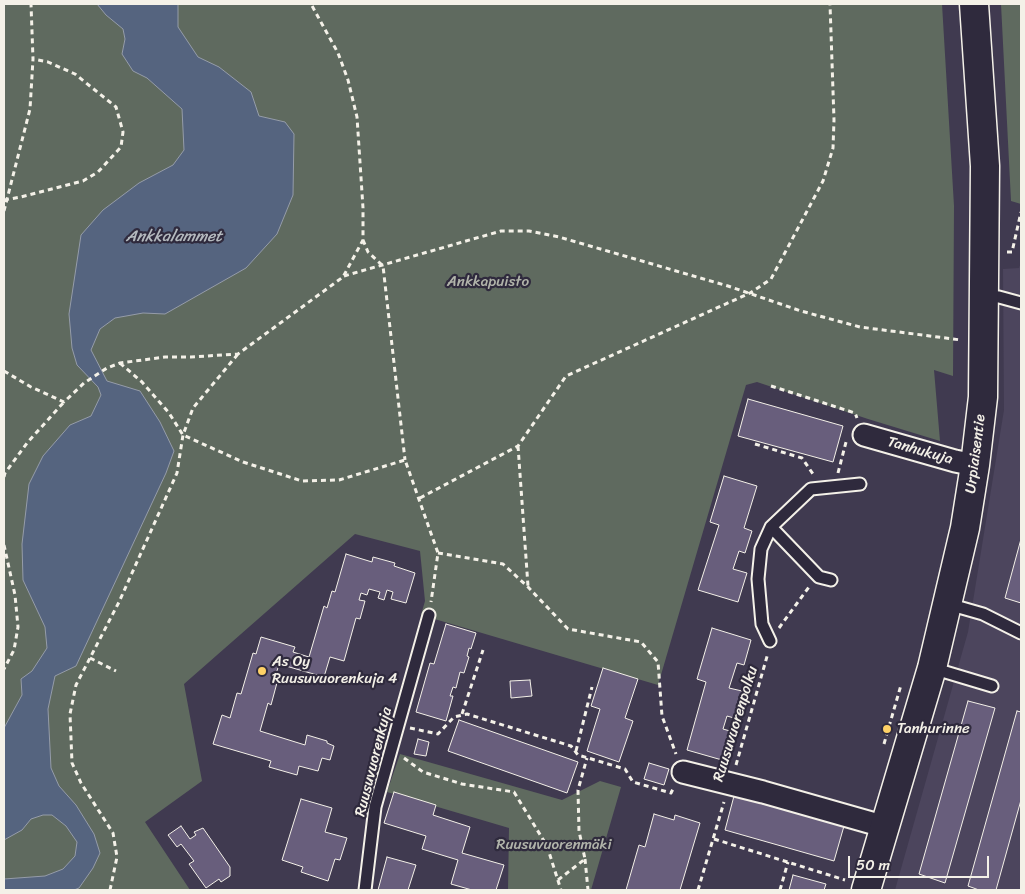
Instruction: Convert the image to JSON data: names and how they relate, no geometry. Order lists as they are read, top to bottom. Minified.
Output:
{"streets":{"main road":["Urpiaisentie"],"street":["Tanhukuja"],"lane":["Ruusuvuorenkuja"],"path":["Ruusuvuorenpolku"]},"crossings":[["Tanhukuja","Urpiaisentie"]],"water":["Ankkalammet"],"parks":["Ankkapuisto","Ruusuvuorenmäki"],"places":["As Oy Ruusuvuorenkuja 4","Tanhurinne"],"scale_bar":"50 m"}
